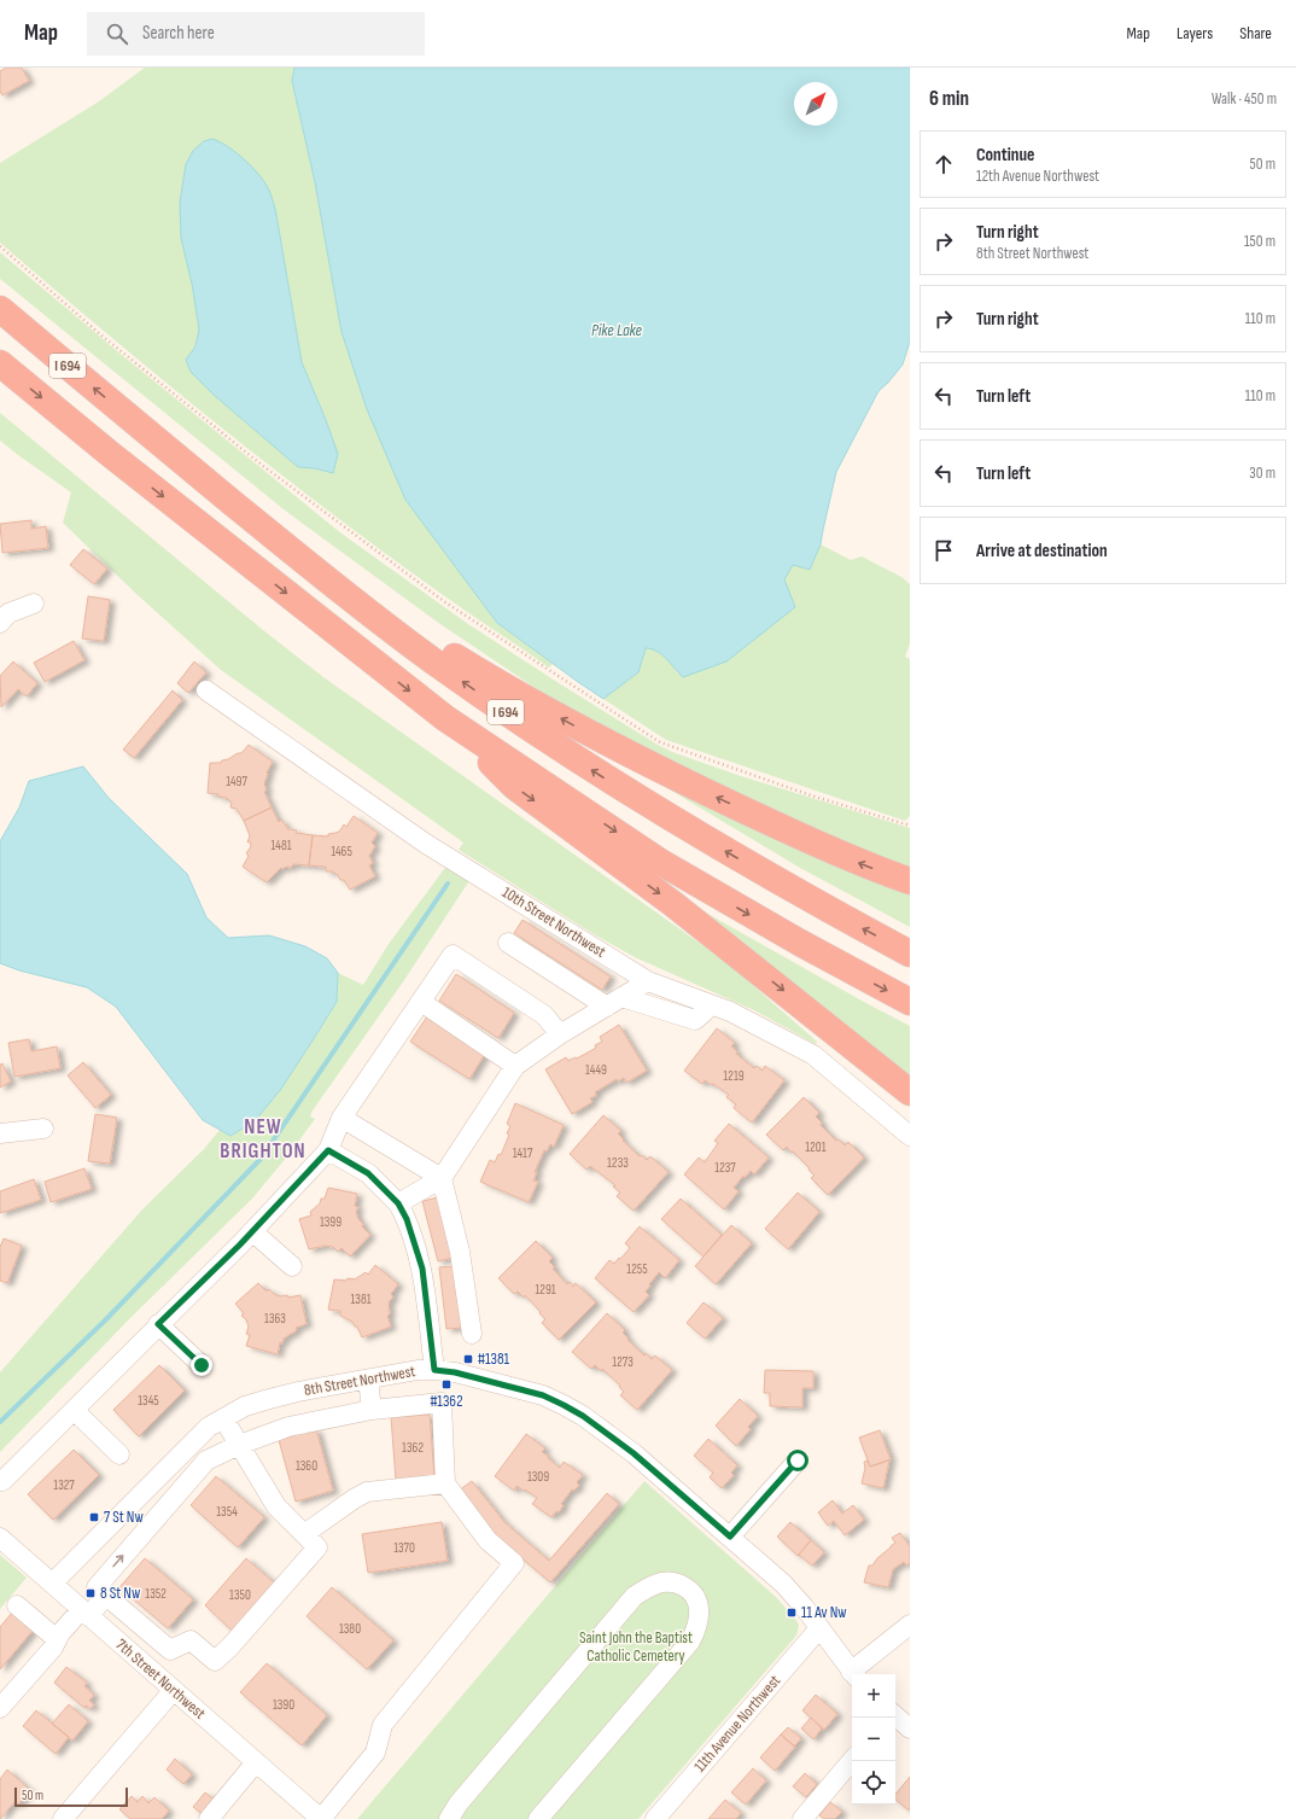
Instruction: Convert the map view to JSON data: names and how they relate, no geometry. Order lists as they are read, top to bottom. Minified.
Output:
{"streets":{"highway":["I 694"],"street":["10th Street Northwest","8th Street Northwest","7th Street Northwest","11th Avenue Northwest"]},"crossings":[["8th Street Northwest","7th Street Northwest"],["8th Street Northwest","11th Avenue Northwest"]],"districts":["NEW BRIGHTON"],"water":["Pike Lake"],"parks":["Saint John the Baptist Catholic Cemetery"],"places":{"transit":["#1381","#1362","7 St Nw","8 St Nw","11 Av Nw"]},"house_numbers":["1497","1481","1465","1449","1219","1201","1417","1233","1237","1399","1255","1291","1381","1363","1273","1345","1362","1360","1309","1327","1354","1370","1352","1350","1380","1390"],"scale_bar":"50 m","north":"top right","page":{"header":"Map","search":"Search here","nav":["Map","Layers","Share"],"heading":["6 min","Walk · 450 m"],"list":[["Continue","12th Avenue Northwest","50 m"],["Turn right","8th Street Northwest","150 m"],["Turn right","110 m"],["Turn left","110 m"],["Turn left","30 m"],"Arrive at destination"],"map_buttons":["+","−"],"scale":"50 m"}}
